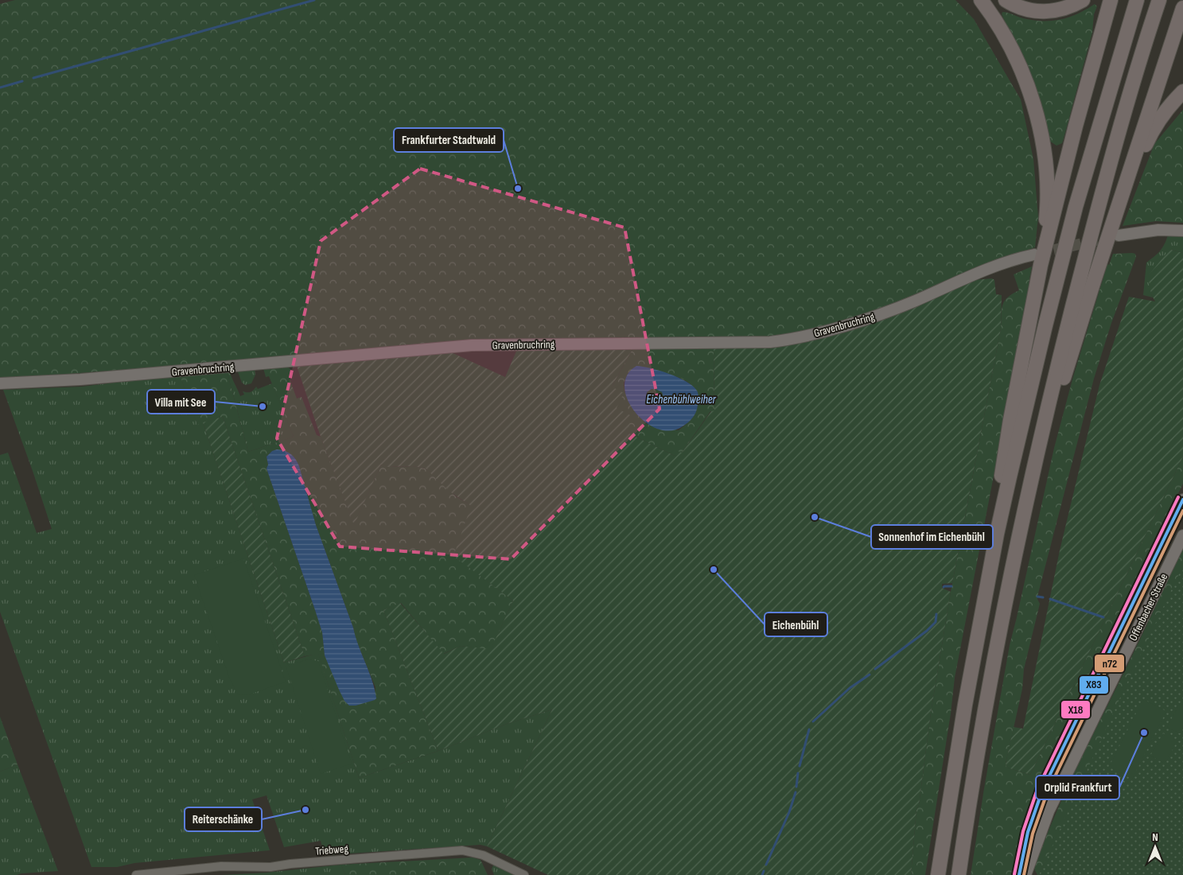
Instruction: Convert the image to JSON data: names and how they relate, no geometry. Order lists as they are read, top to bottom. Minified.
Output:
{"streets":{"street":["Gravenbruchring","Offenbacher Straße","Triebweg"]},"water":["Eichenbühlweiher"],"places":["Frankfurter Stadtwald","Villa mit See","Sonnenhof im Eichenbühl","Eichenbühl","Orplid Frankfurt","Reiterschänke"],"lines":["transit line X18","transit line X83","transit line n72"],"north":"top"}
